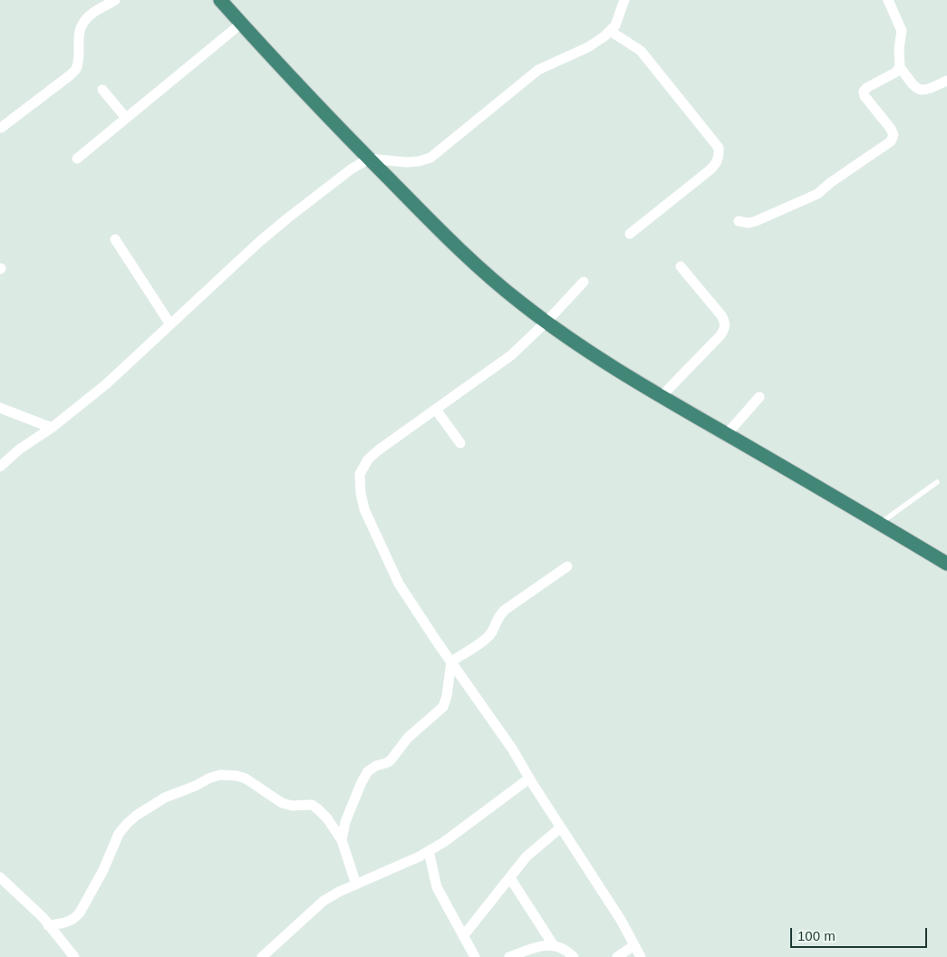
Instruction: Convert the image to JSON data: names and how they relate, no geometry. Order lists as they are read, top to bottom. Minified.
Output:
{"scale_bar":"100 m"}
